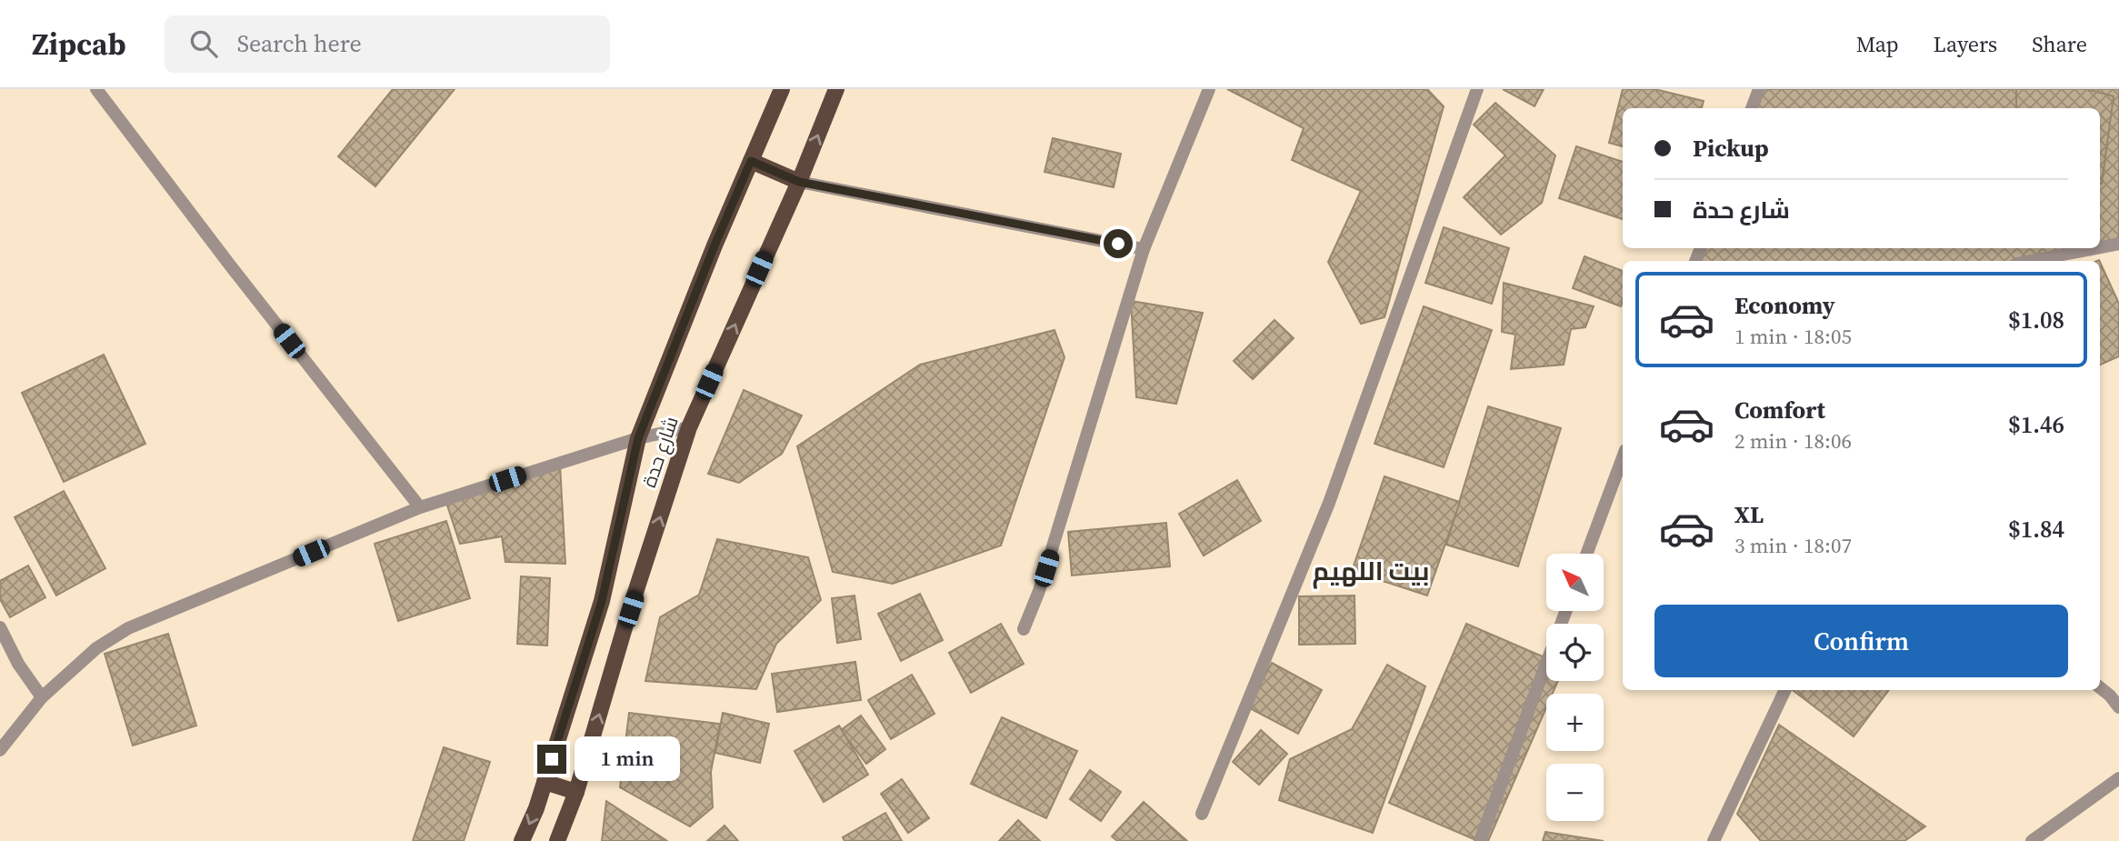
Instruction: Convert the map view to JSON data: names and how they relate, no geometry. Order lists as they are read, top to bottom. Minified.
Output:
{"streets":{"main road":["شارع حدة"]},"districts":["بيت اللهيم"],"north":"top left","page":{"header":"Zipcab","search":"Search here","nav":["Map","Layers","Share"],"banner":["Pickup","شارع حدة"],"list":[{"name":"Economy","note":"1 min · 18:05","value":"$1.08"},{"name":"Comfort","note":"2 min · 18:06","value":"$1.46"},{"name":"XL","note":"3 min · 18:07","value":"$1.84"}],"map_buttons":["+","−"],"buttons":"Confirm","bubble":"1 min"}}
